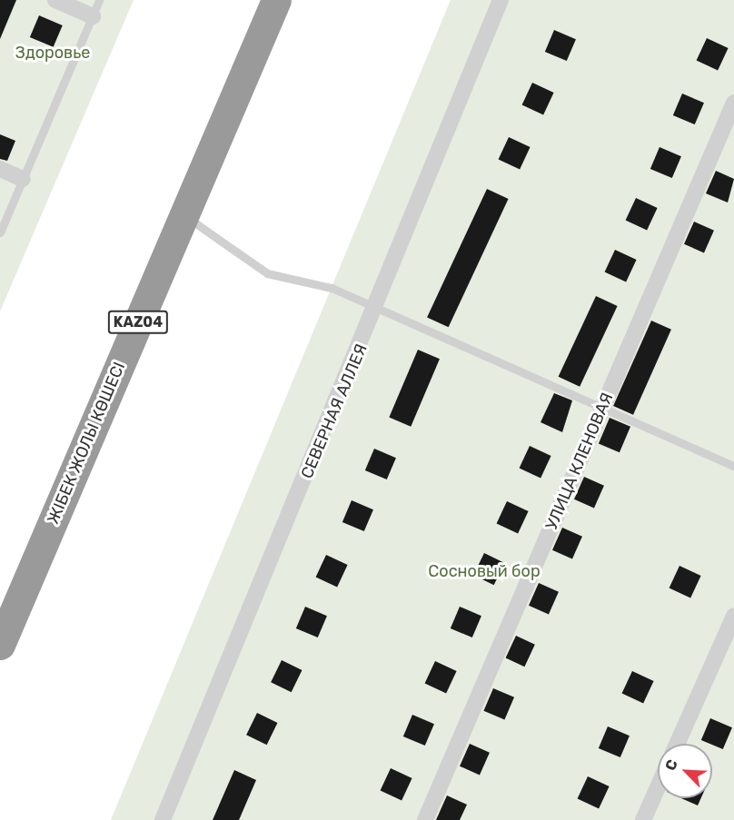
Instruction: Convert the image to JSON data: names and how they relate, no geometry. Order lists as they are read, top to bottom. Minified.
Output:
{"streets":{"highway":["KАZ04","ЖІБЕК ЖОЛЫ КӨШЕСІ"],"street":["СЕВЕРНАЯ АЛЛЕЯ","УЛИЦА КЛЕНОВАЯ"]},"parks":["Здоровье","Сосновый бор"],"north":"top left"}
